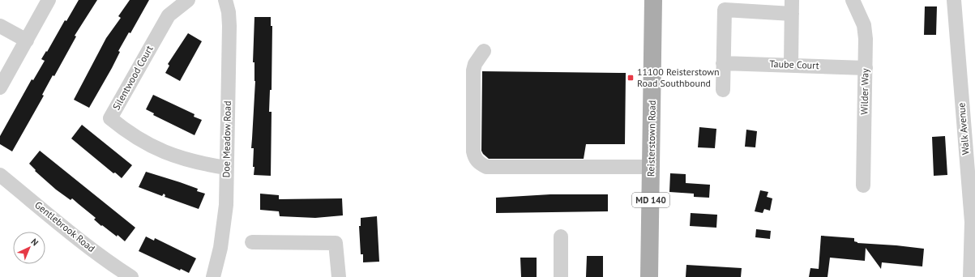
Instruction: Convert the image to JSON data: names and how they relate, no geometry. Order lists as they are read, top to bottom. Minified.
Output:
{"streets":{"main road":["Reisterstown Road","MD 140"],"street":["Taube Court","Silentwood Court","Wilder Way","Walk Avenue","Doe Meadow Road","Gentlebrook Road"]},"crossings":[["Taube Court","Wilder Way"],["Silentwood Court","Doe Meadow Road"]],"places":{"transit":["11100 Reisterstown Road Southbound"]},"north":"top right"}
